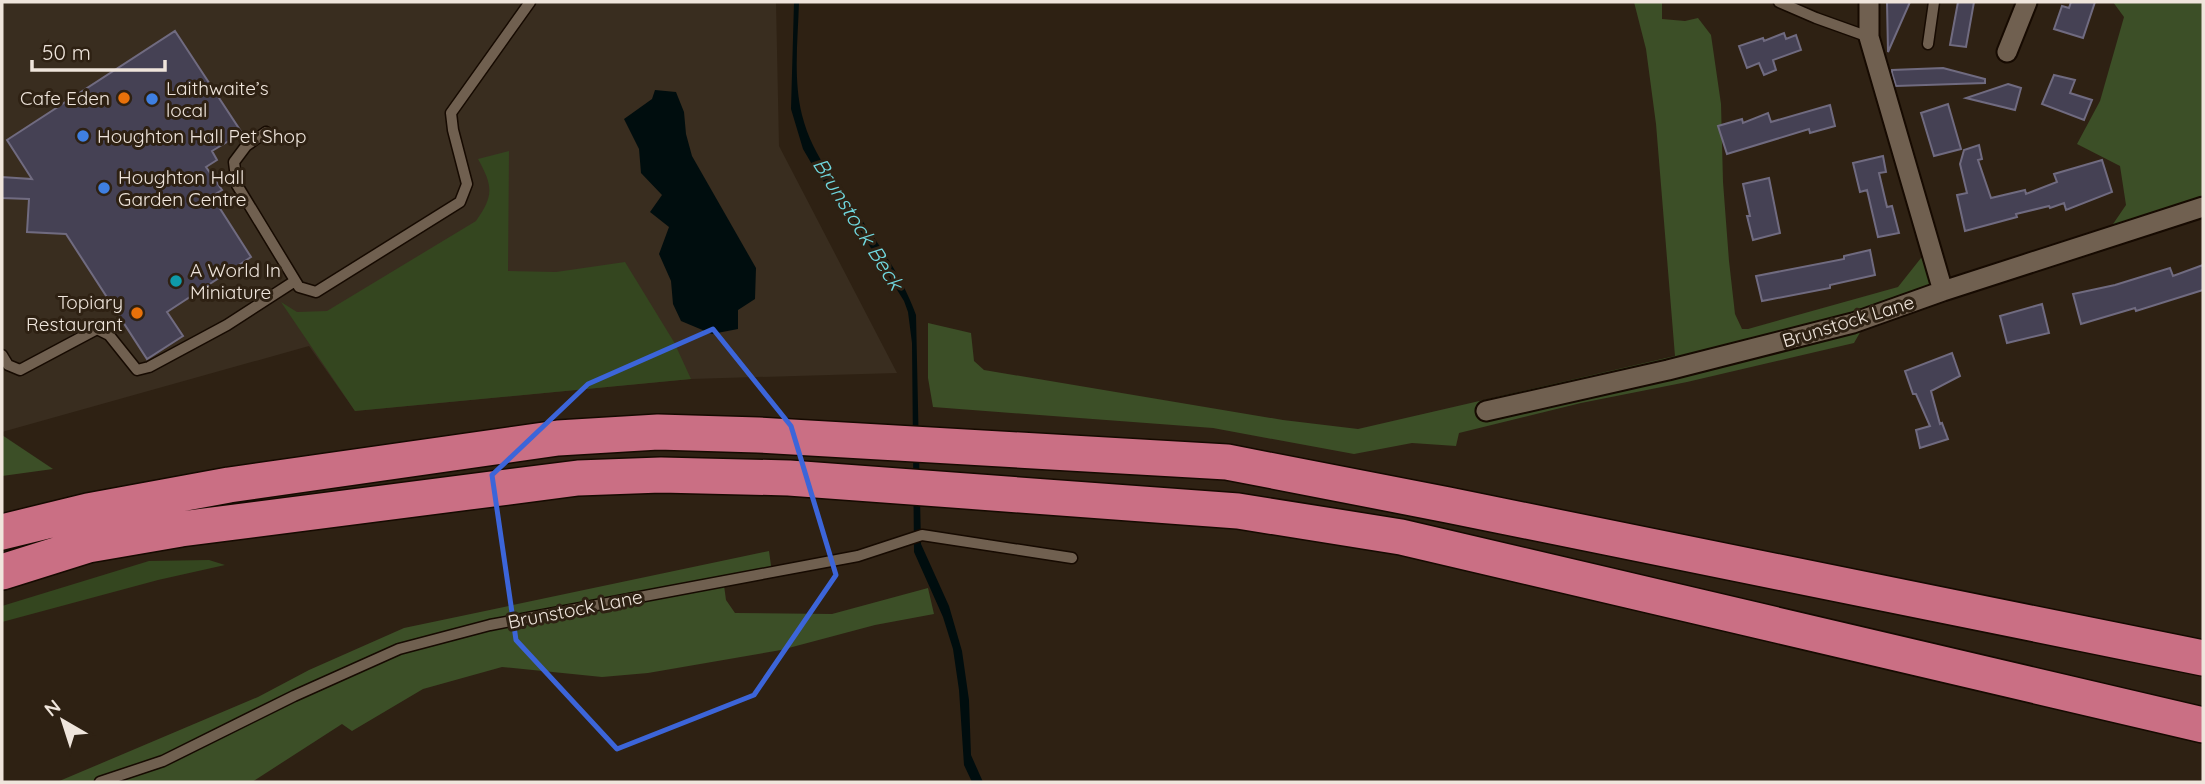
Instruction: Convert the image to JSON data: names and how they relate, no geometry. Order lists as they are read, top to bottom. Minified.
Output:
{"streets":{"street":["Brunstock Lane"]},"water":["Brunstock Beck"],"places":["Cafe Eden","Laithwaite’s local","Houghton Hall Pet Shop","Houghton Hall Garden Centre","A World In Miniature","Topiary Restaurant"],"scale_bar":"50 m","north":"top left"}
